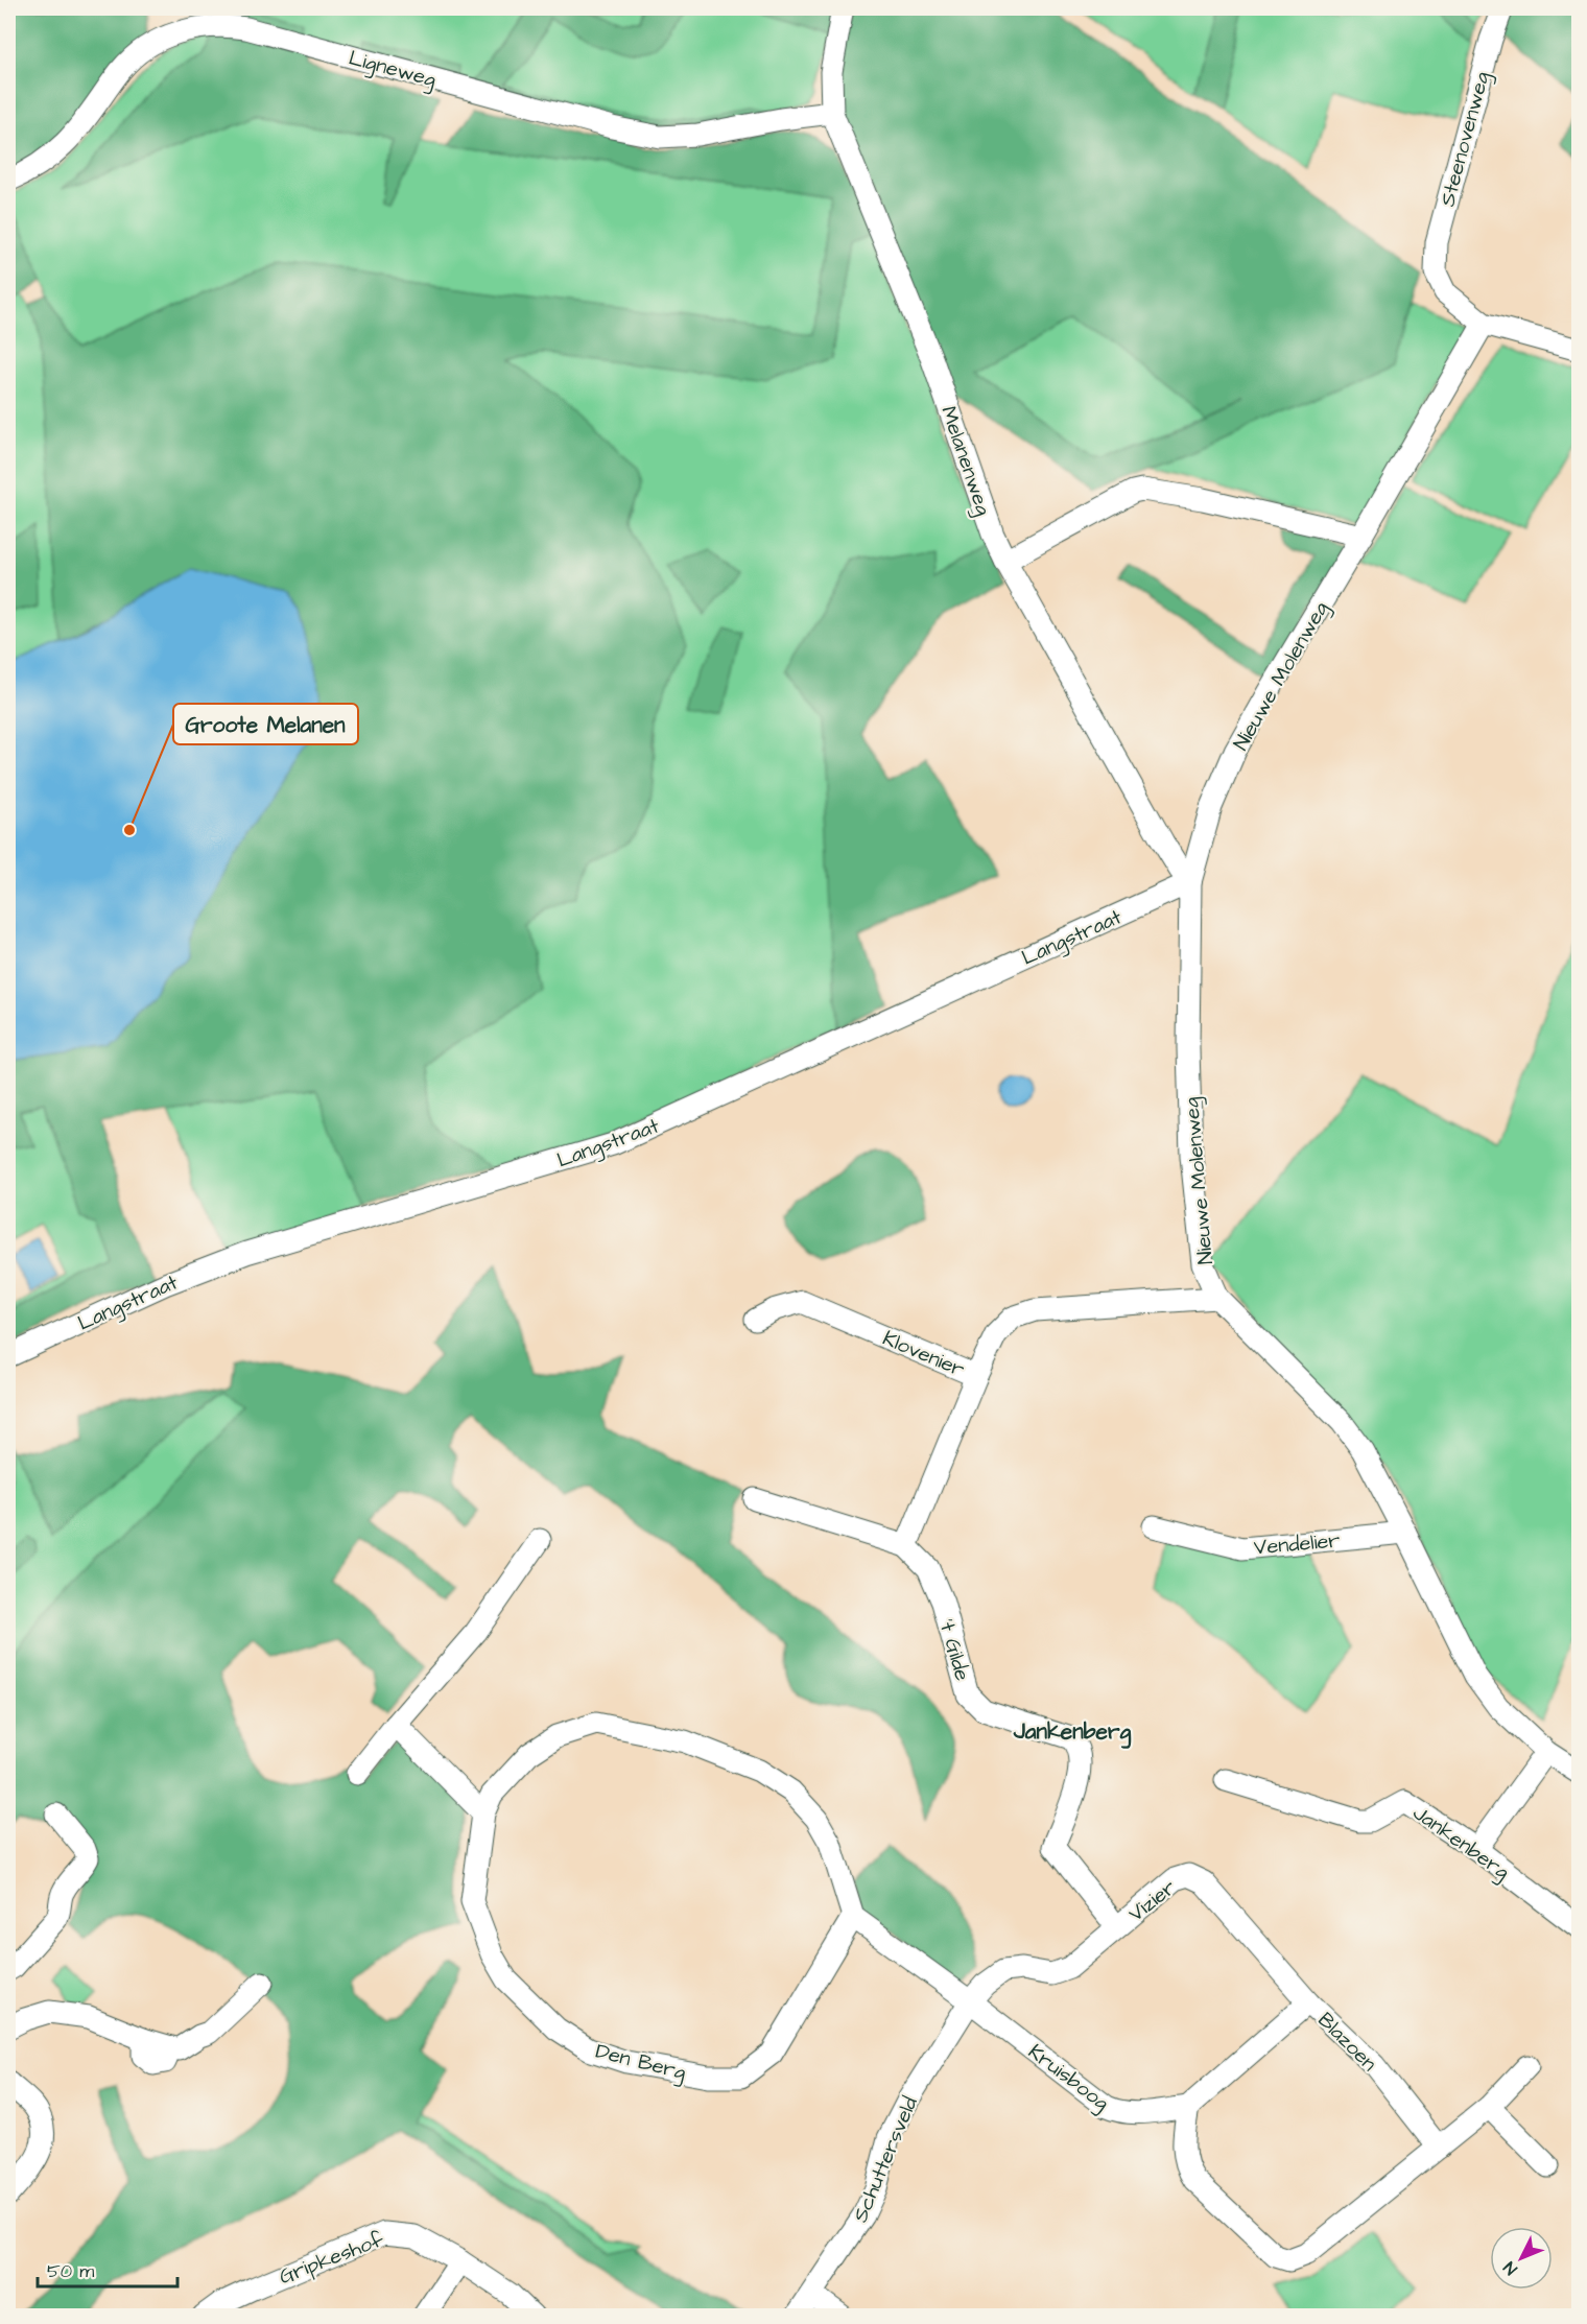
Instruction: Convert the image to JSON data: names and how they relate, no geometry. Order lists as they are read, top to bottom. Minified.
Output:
{"streets":{"street":["Ligneweg","Steenovenweg","Melanenweg","Nieuwe Molenweg","Langstraat","Klovenier","Vendelier","'t Gilde","Jankenberg","Vizier","Blazoen","Den Berg","Kruisboog","Schuttersveld","Gripkeshof"]},"crossings":[["Ligneweg","Melanenweg"],["Steenovenweg","Nieuwe Molenweg"],["Melanenweg","Nieuwe Molenweg"],["Melanenweg","Langstraat"],["Nieuwe Molenweg","Langstraat"],["Nieuwe Molenweg","Klovenier"],["Nieuwe Molenweg","Vendelier"],["'t Gilde","Vizier"],["Vizier","Blazoen"],["Vizier","Kruisboog"],["Vizier","Schuttersveld"],["Blazoen","Kruisboog"],["Kruisboog","Schuttersveld"]],"districts":["Jankenberg"],"places":["Groote Melanen"],"scale_bar":"50 m","north":"bottom left"}
